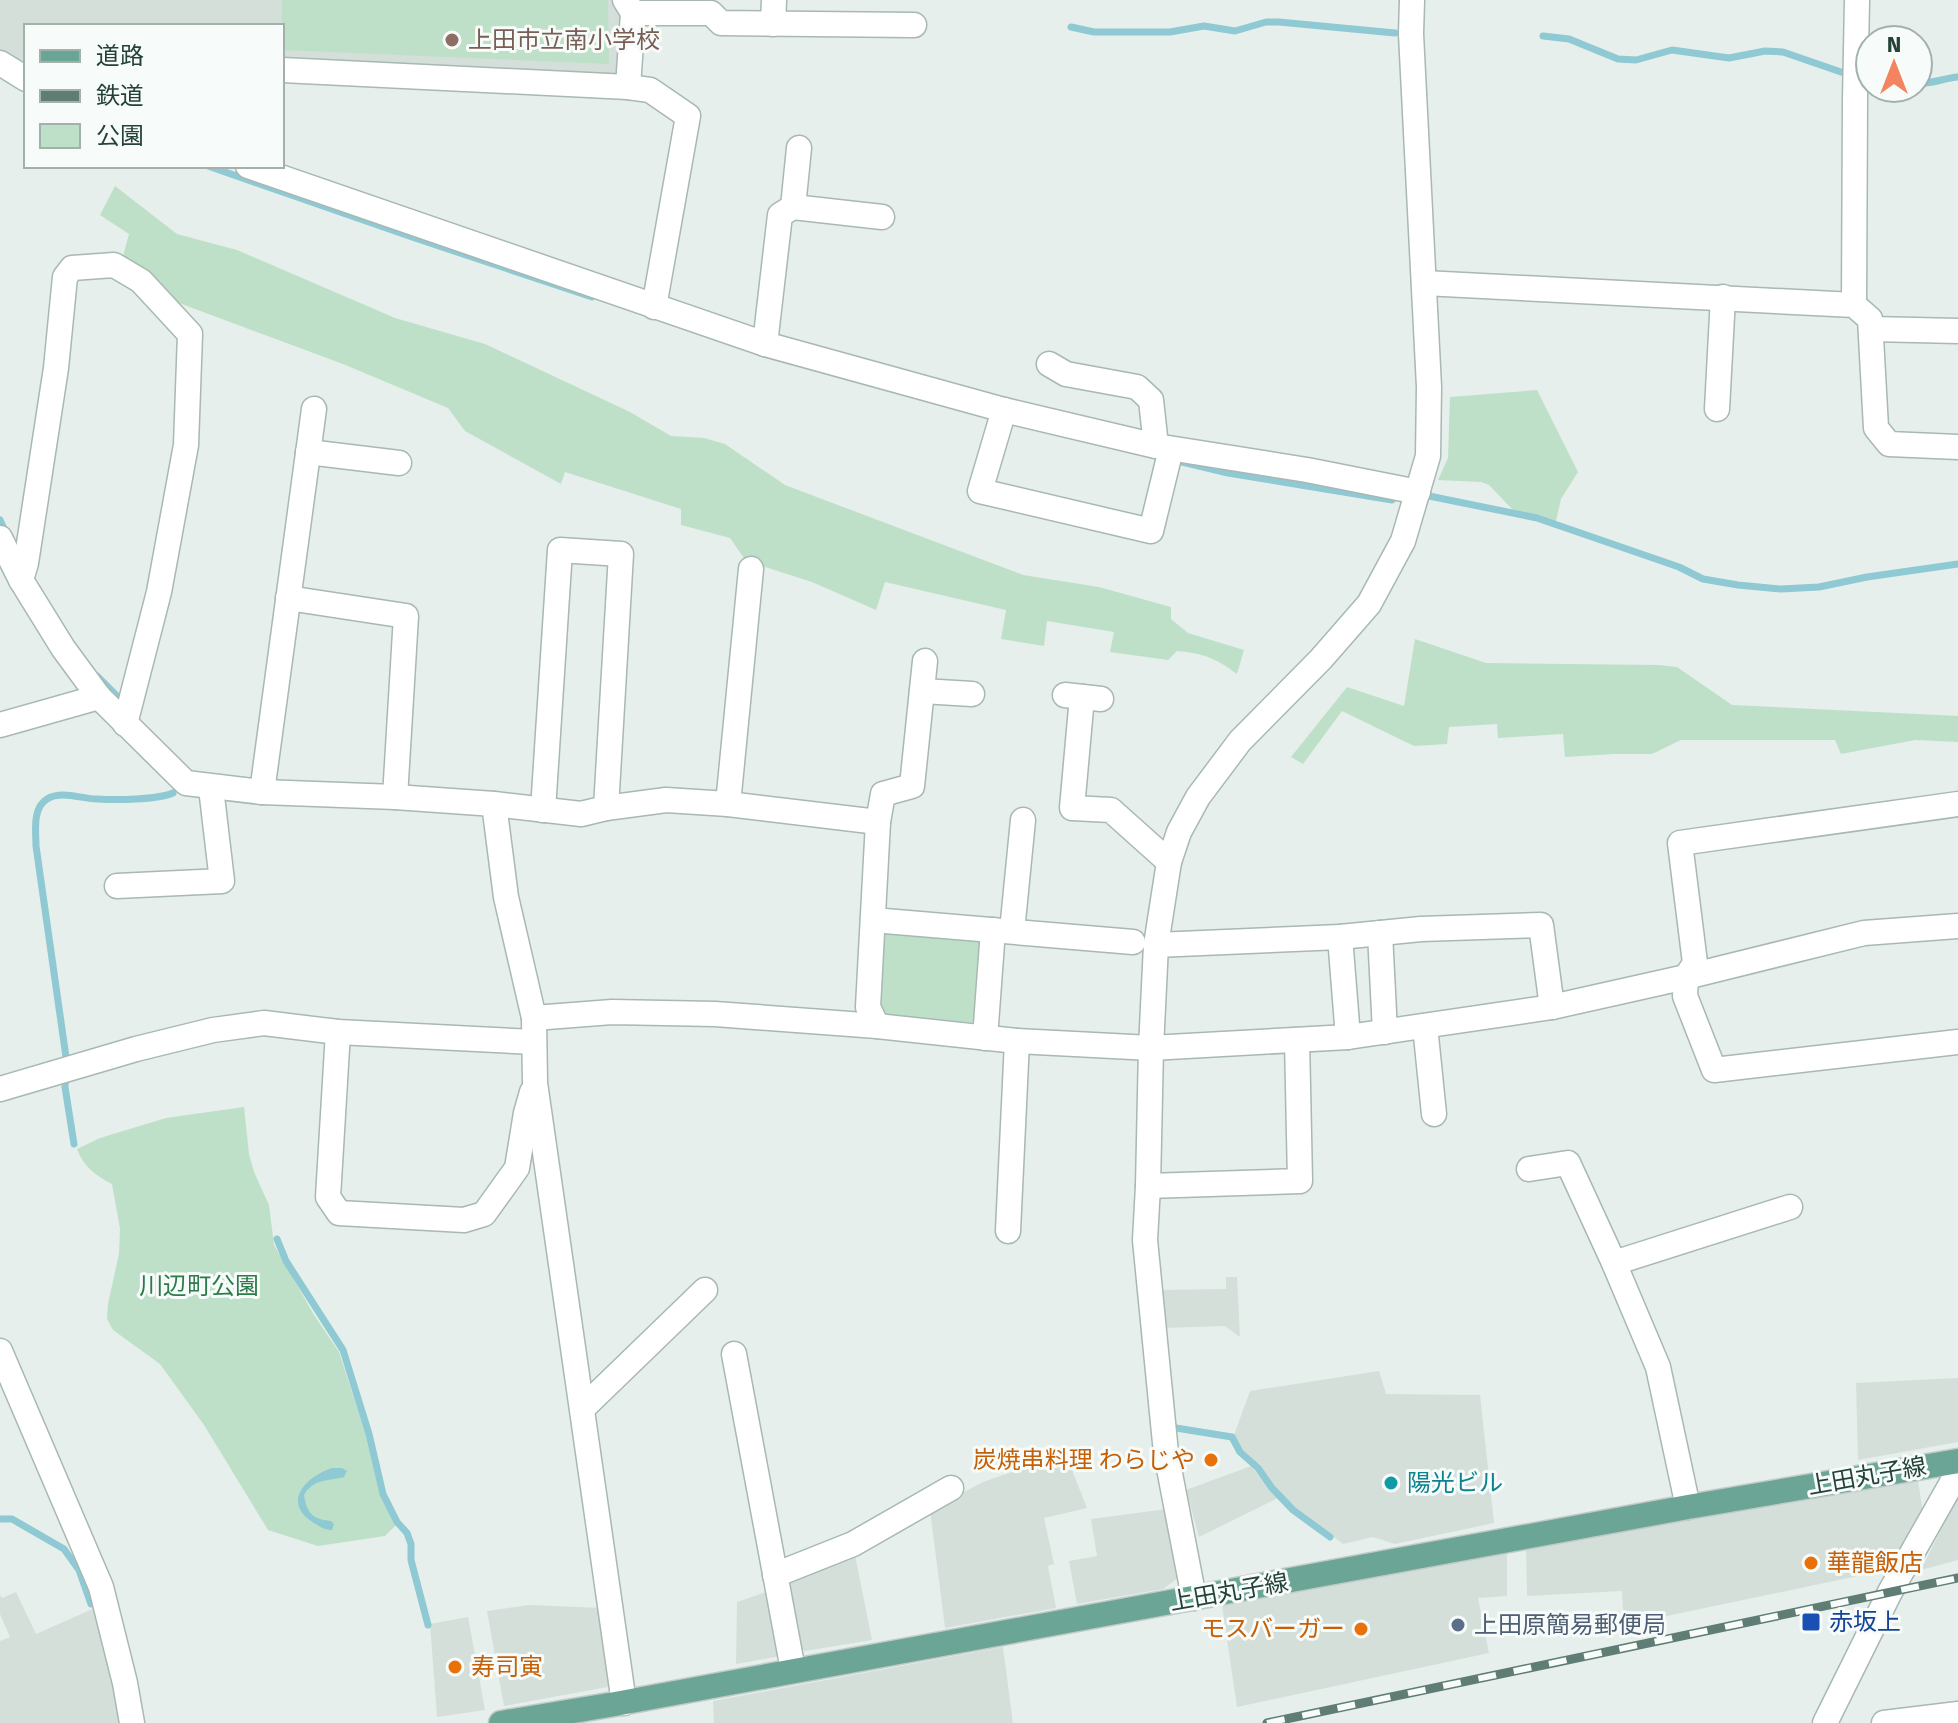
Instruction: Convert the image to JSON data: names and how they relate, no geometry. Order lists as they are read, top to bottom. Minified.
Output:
{"streets":{"main road":["上田丸子線"]},"parks":["川辺町公園"],"places":{"other":["上田市立南小学校","炭焼串料理 わらじや","陽光ビル","華龍飯店","上田原簡易郵便局","モスバーガー","寿司寅"],"transit":["赤坂上"]},"legend":["道路","鉄道","公園"],"north":"top"}
